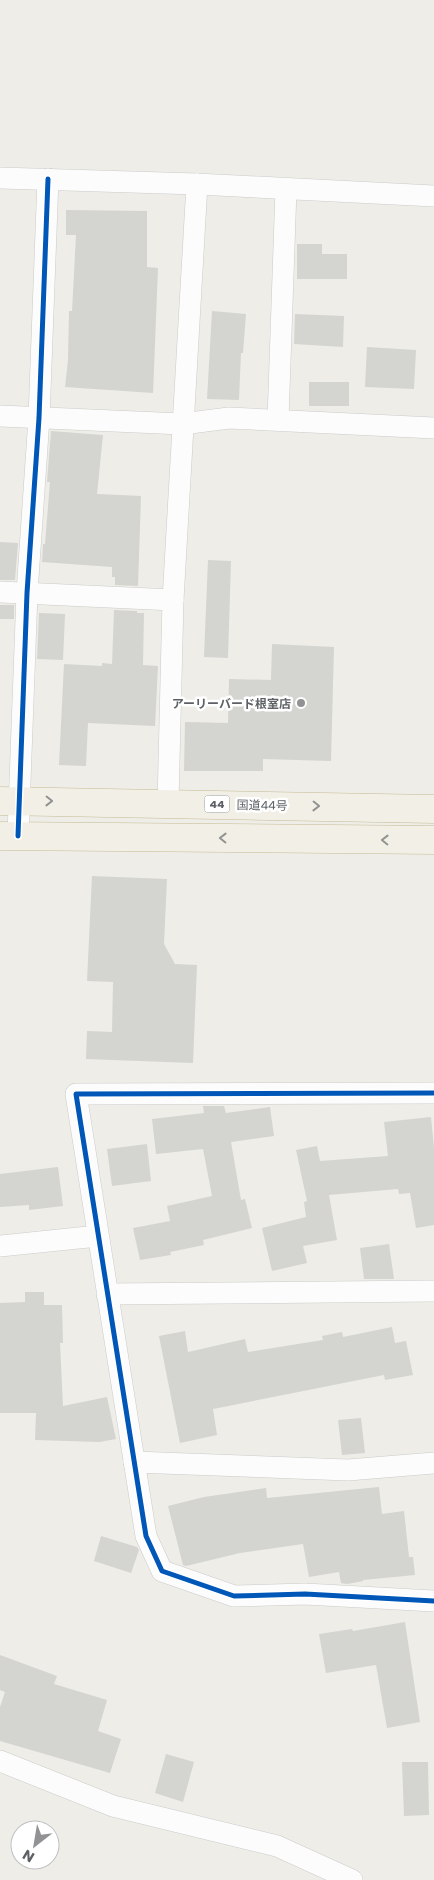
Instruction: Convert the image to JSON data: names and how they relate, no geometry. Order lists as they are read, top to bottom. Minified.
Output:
{"streets":{"highway":["44","国道44号"]},"places":["アーリーバード根室店"],"north":"bottom left"}
